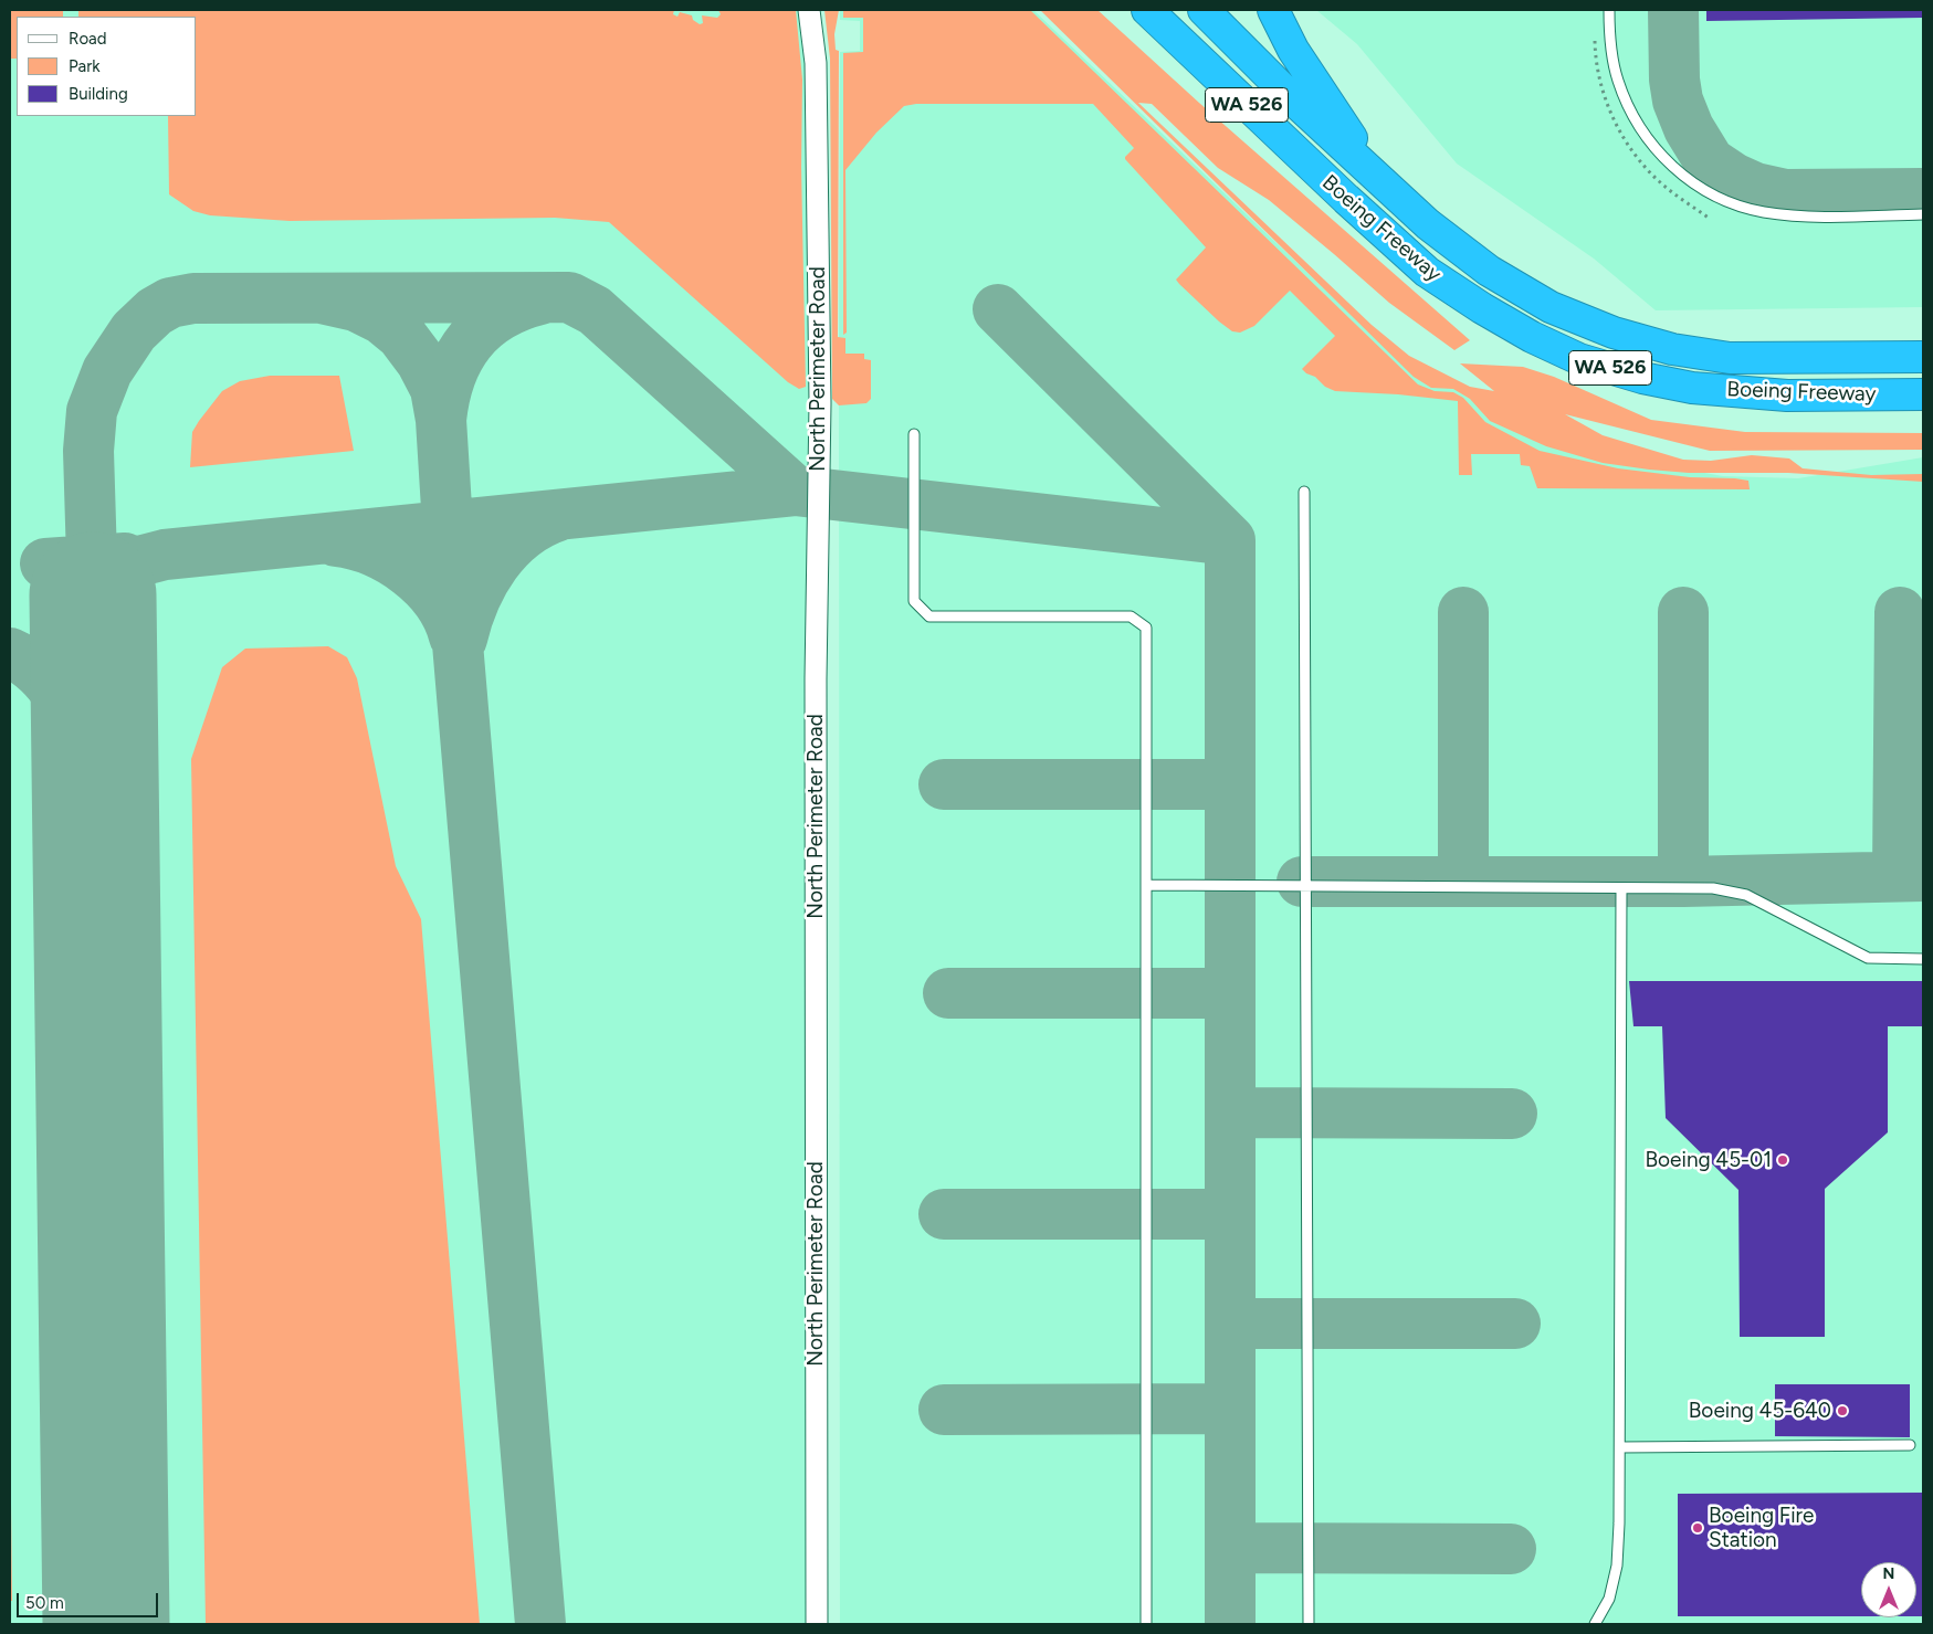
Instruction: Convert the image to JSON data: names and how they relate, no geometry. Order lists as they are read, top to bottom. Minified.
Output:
{"streets":{"highway":["WA 526","Boeing Freeway"],"street":["North Perimeter Road"]},"places":["Boeing 45-01","Boeing 45-640","Boeing Fire Station"],"legend":["Road","Park","Building"],"scale_bar":"50 m","north":"top"}
